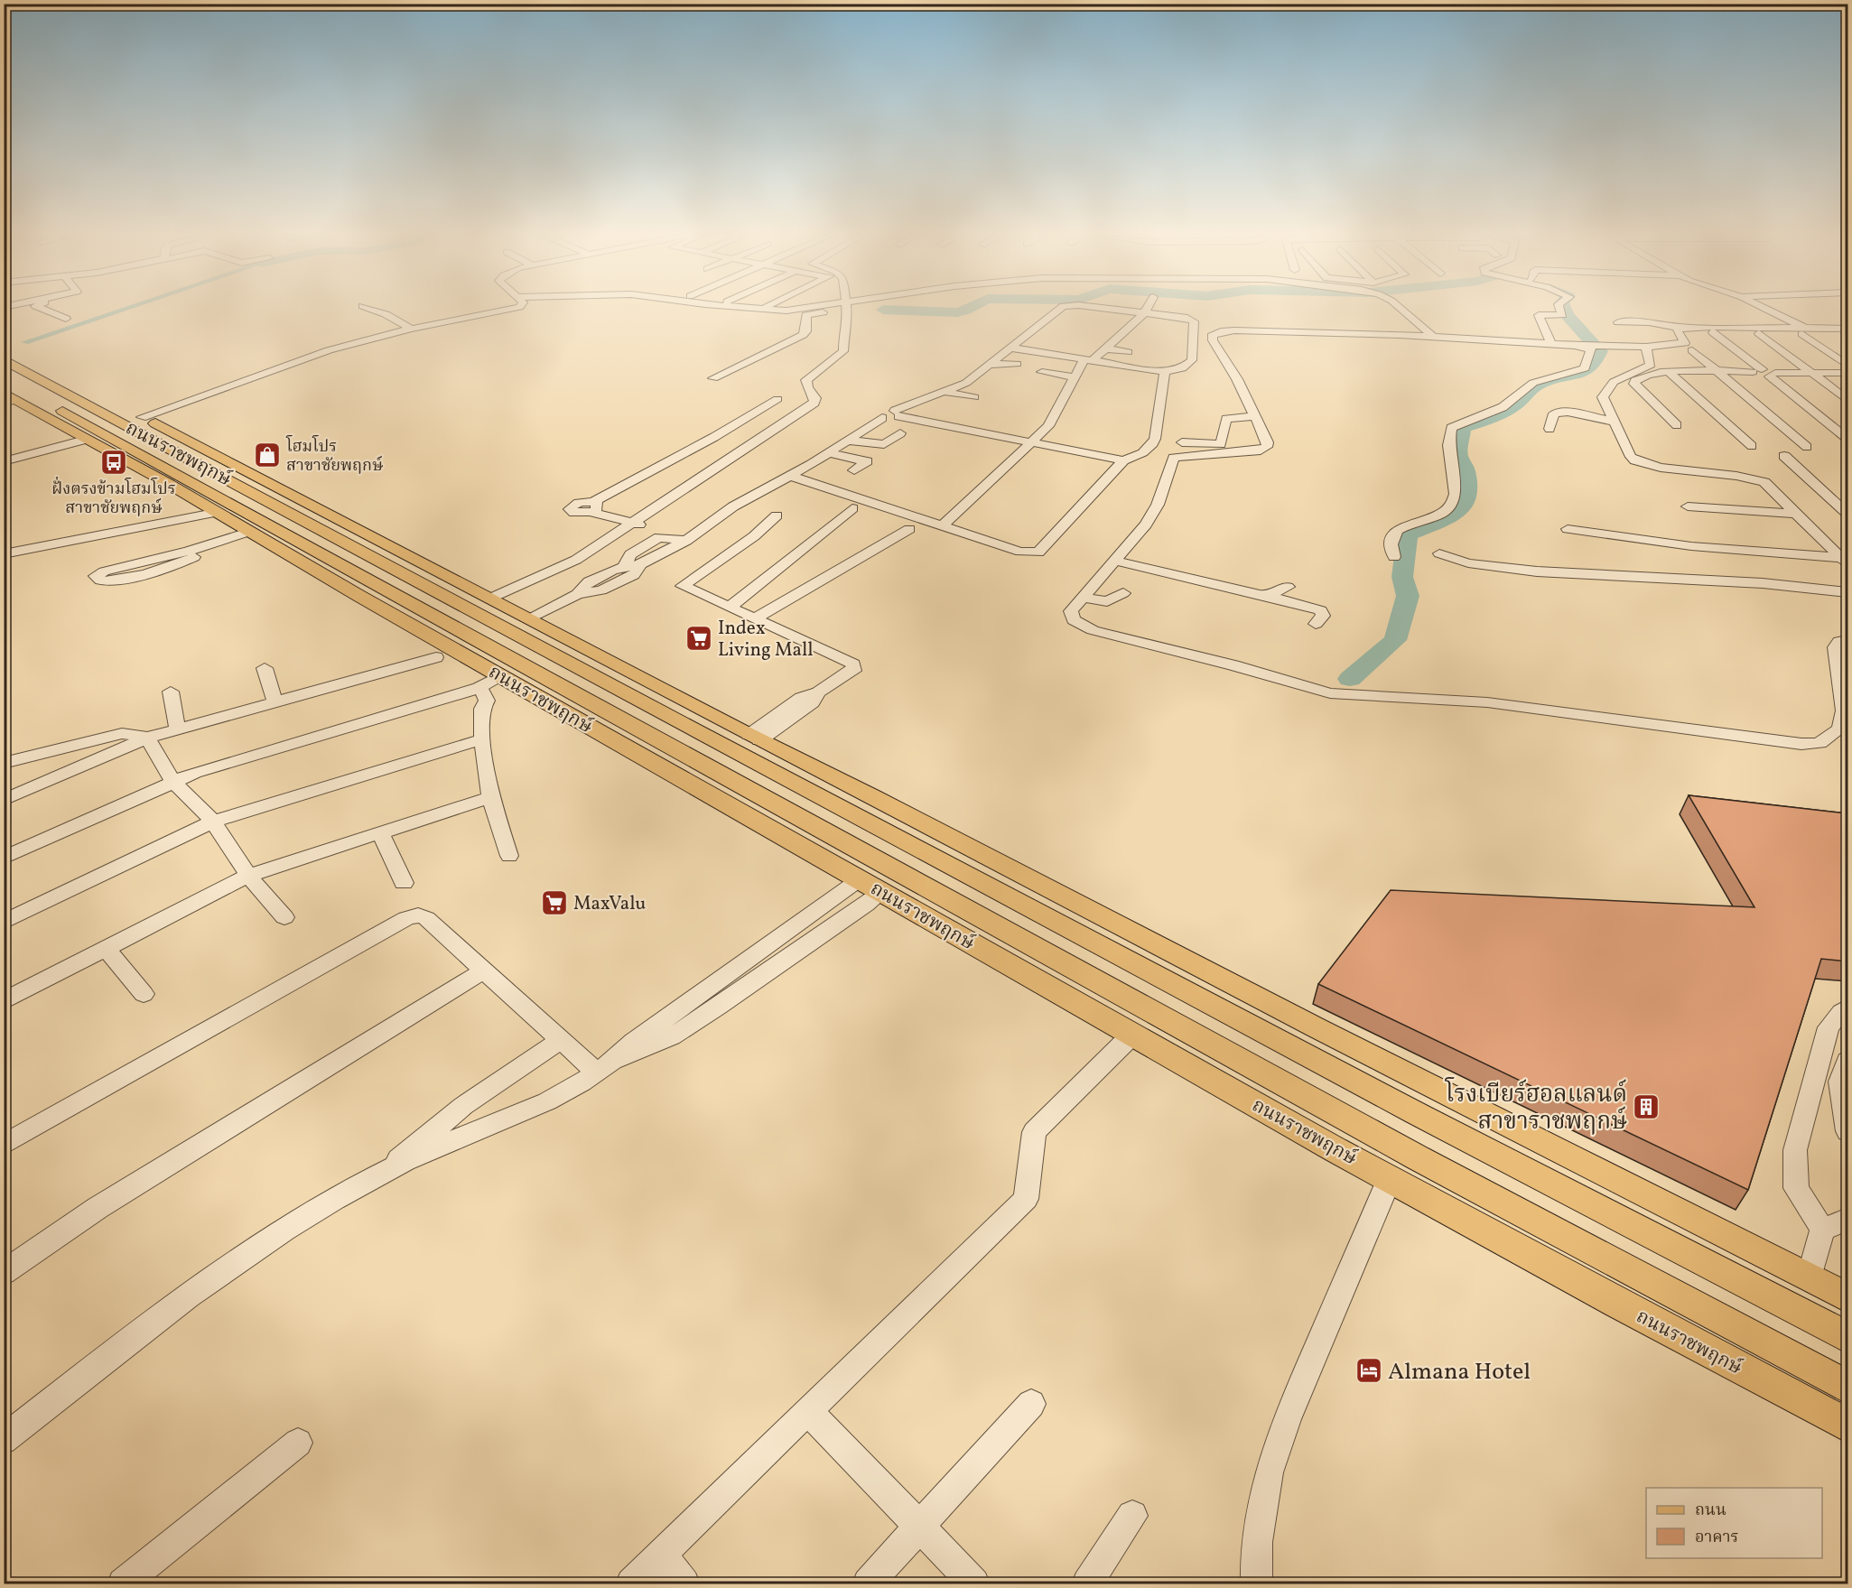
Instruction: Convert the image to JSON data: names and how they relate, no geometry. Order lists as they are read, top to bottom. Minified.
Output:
{"streets":{"main road":["ถนนราชพฤกษ์"]},"places":{"shop":["โฮมโปร สาขาชัยพฤกษ์"],"bus stop":["ฝั่งตรงข้ามโฮมโปร สาขาชัยพฤกษ์"],"supermarket":["Index Living Mall","MaxValu"],"building":["โรงเบียร์ฮอลแลนด์ สาขาราชพฤกษ์"],"hotel":["Almana Hotel"]},"legend":["ถนน","อาคาร"]}
